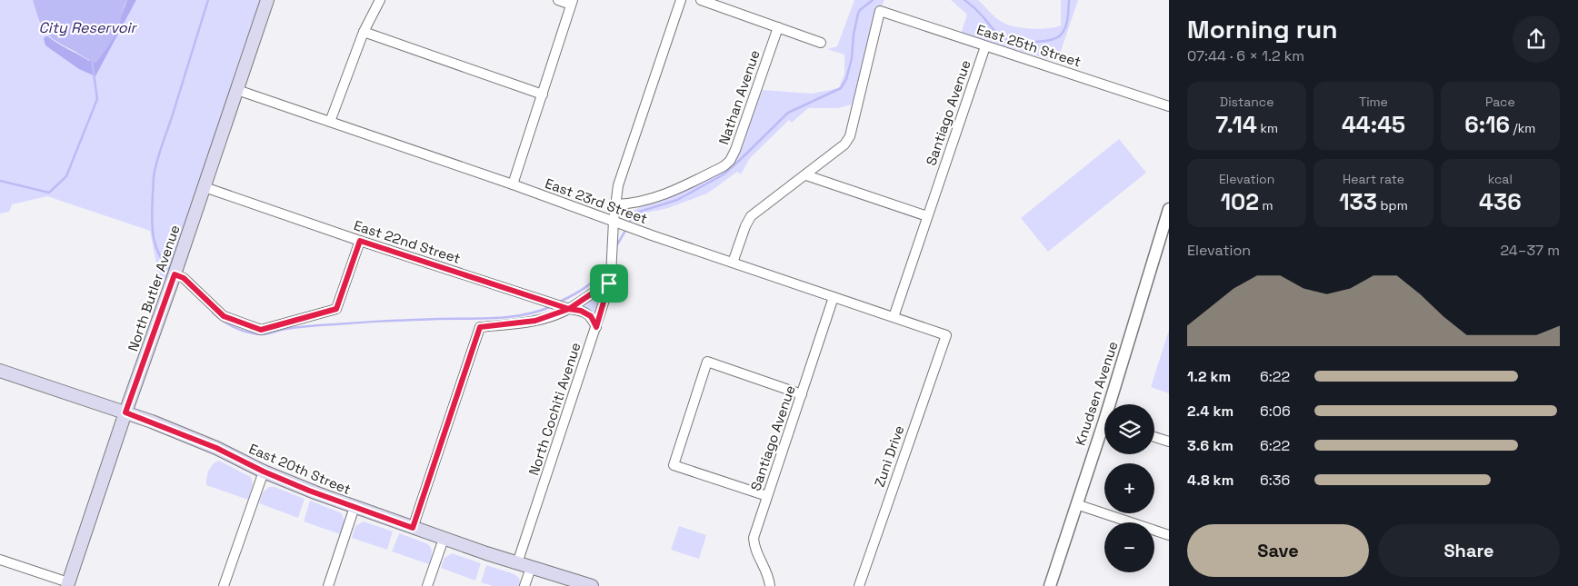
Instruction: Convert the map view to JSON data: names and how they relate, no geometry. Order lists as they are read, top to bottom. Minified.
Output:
{"streets":{"main road":["North Butler Avenue","East 20th Street"],"street":["East 25th Street","Nathan Avenue","Santiago Avenue","East 23rd Street","East 22nd Street","Knudsen Avenue","North Cochiti Avenue","Zuni Drive"]},"crossings":[["East 25th Street","Santiago Avenue"],["Nathan Avenue","North Cochiti Avenue"],["Santiago Avenue","East 23rd Street"],["East 23rd Street","North Butler Avenue"],["East 23rd Street","North Cochiti Avenue"],["East 23rd Street","Zuni Drive"],["East 22nd Street","North Butler Avenue"],["East 22nd Street","North Cochiti Avenue"],["North Butler Avenue","East 20th Street"],["North Cochiti Avenue","East 20th Street"]],"water":["City Reservoir"],"page":{"heading":["Morning run","07:44 · 6 × 1.2 km"],"stats":[["Distance","7.14 km"],["Time","44:45"],["Pace","6:16 /km"],["Elevation","102 m"],["Heart rate","133 bpm"],["kcal","436"]],"chart":["Elevation","24–37 m"],"list":[{"name":"1.2 km","note":"6:22"},{"name":"2.4 km","note":"6:06"},{"name":"3.6 km","note":"6:22"},{"name":"4.8 km","note":"6:36"}],"map_buttons":["+","−"],"buttons":["Save","Share"]}}
